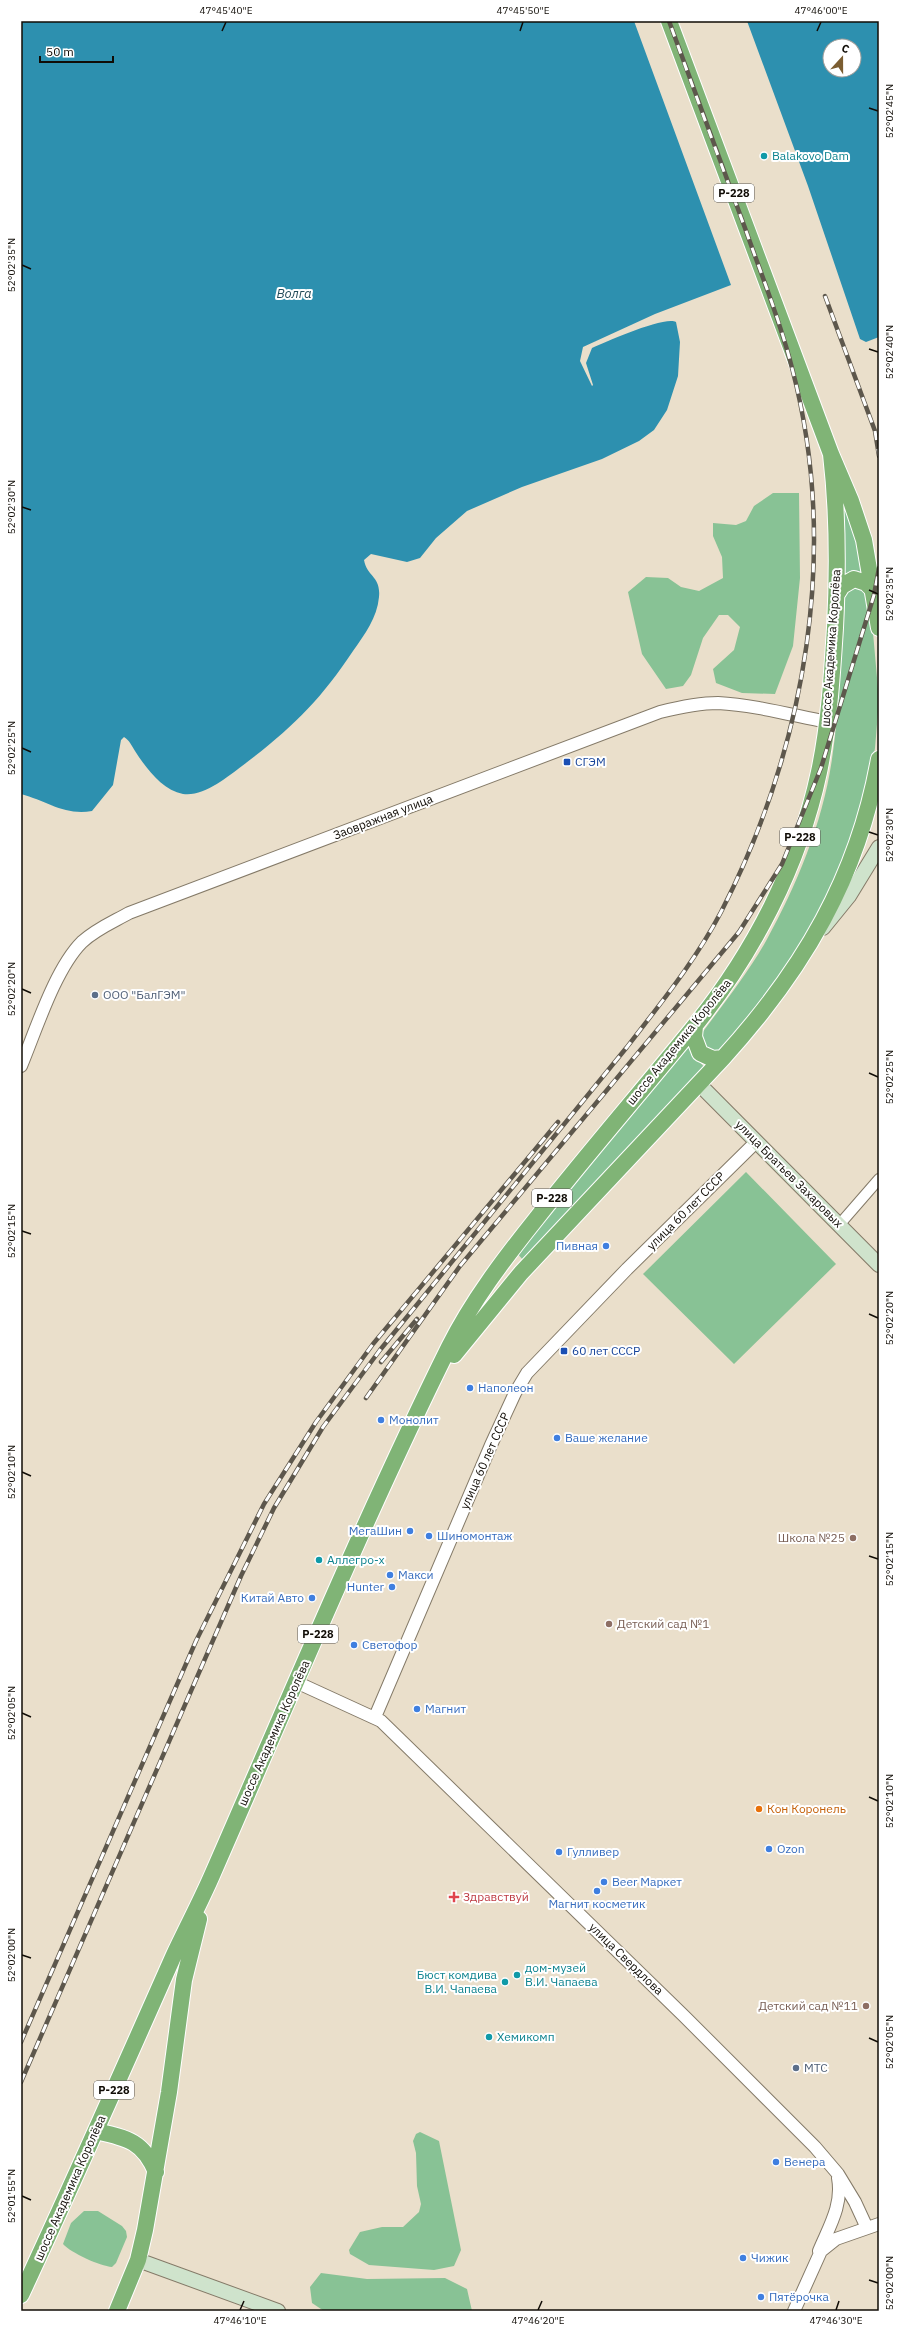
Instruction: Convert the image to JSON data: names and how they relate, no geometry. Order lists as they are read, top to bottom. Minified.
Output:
{"streets":{"highway":["Р-228","шоссе Академика Королёва"],"main road":["улица Братьев Захаровых"],"street":["Заовражная улица","улица 60 лет СССР","улица Свердлова"]},"crossings":[["Р-228","шоссе Академика Королёва"],["шоссе Академика Королёва","Заовражная улица"],["шоссе Академика Королёва","улица Братьев Захаровых"],["шоссе Академика Королёва","улица Свердлова"],["улица Братьев Захаровых","улица 60 лет СССР"],["улица 60 лет СССР","улица Свердлова"]],"water":["Волга"],"places":{"other":["Balakovo Dam","ООО \"БалГЭМ\"","Пивная","Наполеон","Монолит","Ваше желание","МегаШин","Шиномонтаж","Школа №25","Аллегро-х","Макси","Hunter","Китай Авто","Детский сад №1","Светофор","Магнит","Кон Коронель","Ozon","Гулливер","Beer Маркет","Магнит косметик","дом-музей В.И. Чапаева","Бюст комдива В.И. Чапаева","Детский сад №11","Хемикомп","МТС","Венера","Чижик","Пятёрочка"],"transit":["СГЭМ","60 лет СССР"],"health":["Здравствуй"]},"scale_bar":"50 m","north":"top","coordinates":["47°45'40\"E","47°45'50\"E","47°46'00\"E","52°02'45\"N","52°02'35\"N","52°02'40\"N","52°02'30\"N","52°02'25\"N","52°02'20\"N","52°02'15\"N","52°02'10\"N","52°02'05\"N","52°02'00\"N","52°01'55\"N","47°46'10\"E","47°46'20\"E","47°46'30\"E"]}
